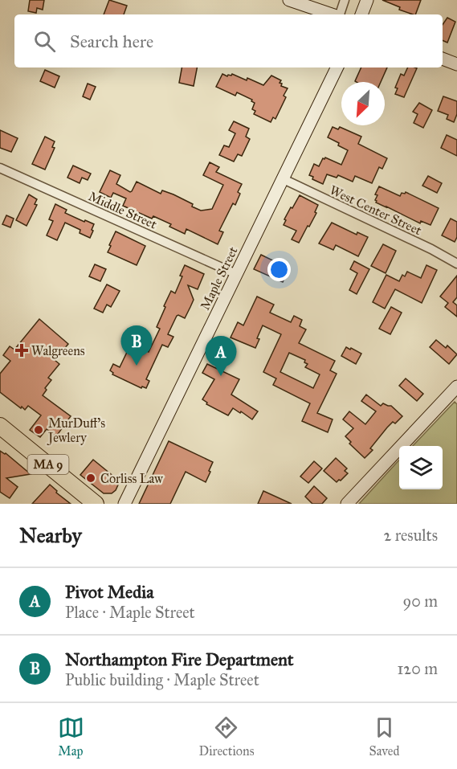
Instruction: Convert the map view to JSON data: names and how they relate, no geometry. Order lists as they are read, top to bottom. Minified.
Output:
{"streets":{"highway":["MA 9"],"main road":["Maple Street"],"street":["Middle Street","West Center Street"]},"crossings":[["Middle Street","Maple Street"],["West Center Street","Maple Street"]],"places":{"health":["Walgreens"],"other":["MurDuff's Jewlery","Corliss Law"]},"north":"bottom left","page":{"search":"Search here","pins":["B","A"],"heading":["Nearby","2 results"],"list":[{"mark":"A","name":"Pivot Media","note":"Place · Maple Street","value":"90 m"},{"mark":"B","name":"Northampton Fire Department","note":"Public building · Maple Street","value":"120 m"}],"nav":["Map","Directions","Saved"]}}
